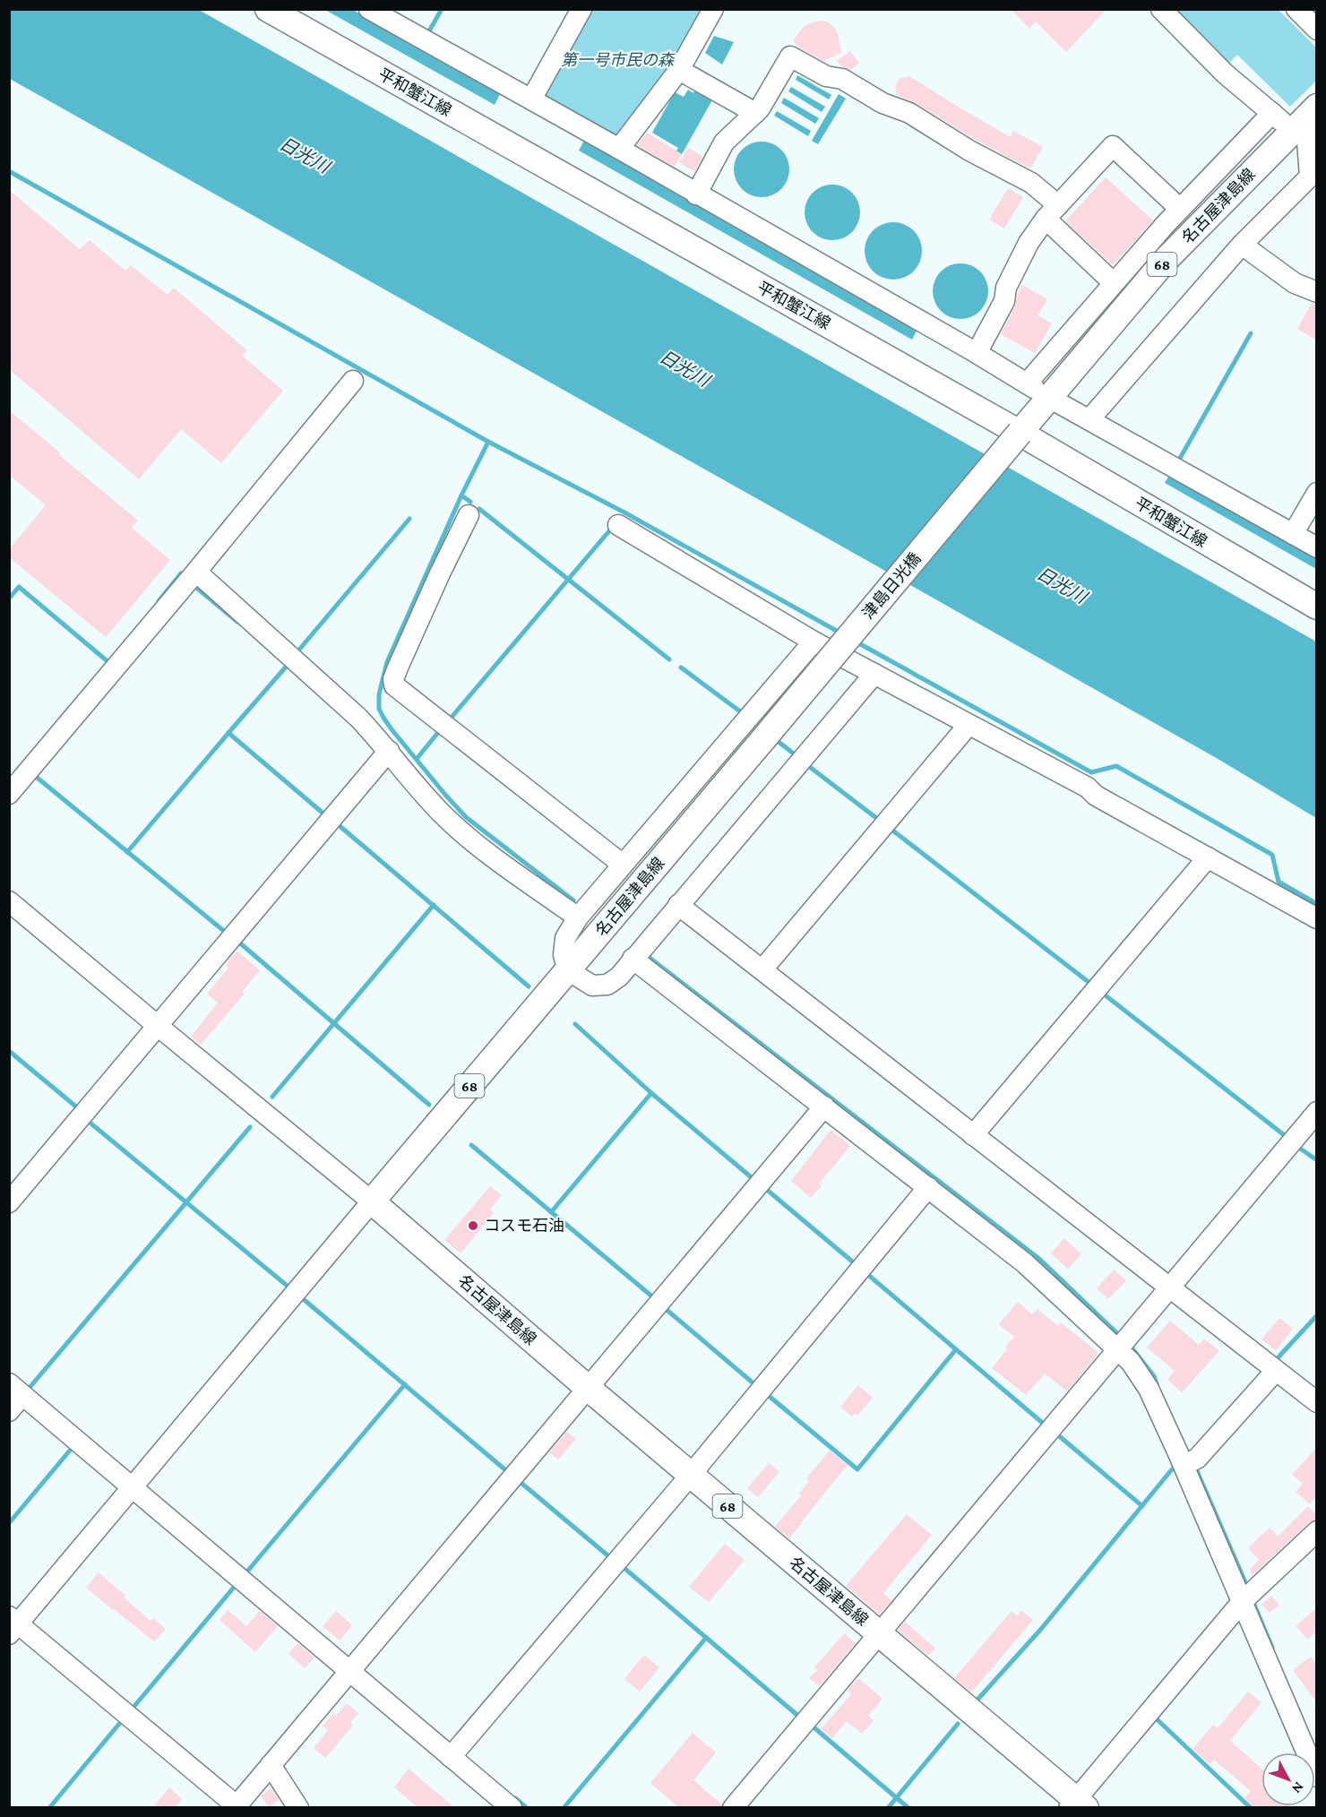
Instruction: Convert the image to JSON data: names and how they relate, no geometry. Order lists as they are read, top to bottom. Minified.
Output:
{"streets":{"main road":["平和蟹江線","名古屋津島線","68","津島日光橋"]},"crossings":[["平和蟹江線","名古屋津島線"],["平和蟹江線","津島日光橋"],["名古屋津島線","津島日光橋"]],"water":["日光川"],"parks":["第一号市民の森"],"places":["コスモ石油"],"north":"bottom right"}
